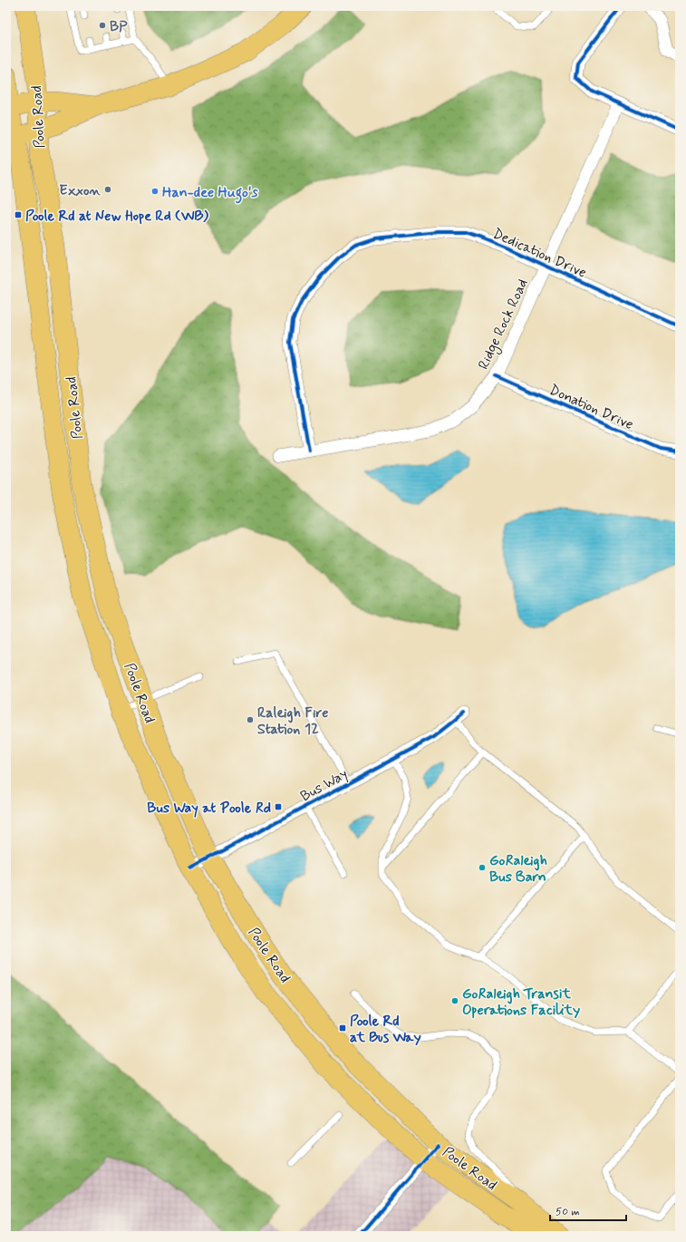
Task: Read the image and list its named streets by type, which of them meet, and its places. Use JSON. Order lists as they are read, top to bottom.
{
  "streets": {
    "main road": ["Poole Road"],
    "street": [
      "Dedication Drive",
      "Ridge Rock Road",
      "Donation Drive",
      "Bus Way"
    ]
  },
  "crossings": [
    ["Poole Road", "Bus Way"],
    ["Dedication Drive", "Ridge Rock Road"],
    ["Ridge Rock Road", "Donation Drive"]
  ],
  "places": {
    "other": [
      "BP",
      "Exxon",
      "Han-dee Hugo's",
      "Raleigh Fire Station 12",
      "GoRaleigh Bus Barn",
      "GoRaleigh Transit Operations Facility"
    ],
    "transit": ["Poole Rd at New Hope Rd (WB)", "Bus Way at Poole Rd", "Poole Rd at Bus Way"]
  },
  "scale_bar": "50 m"
}
